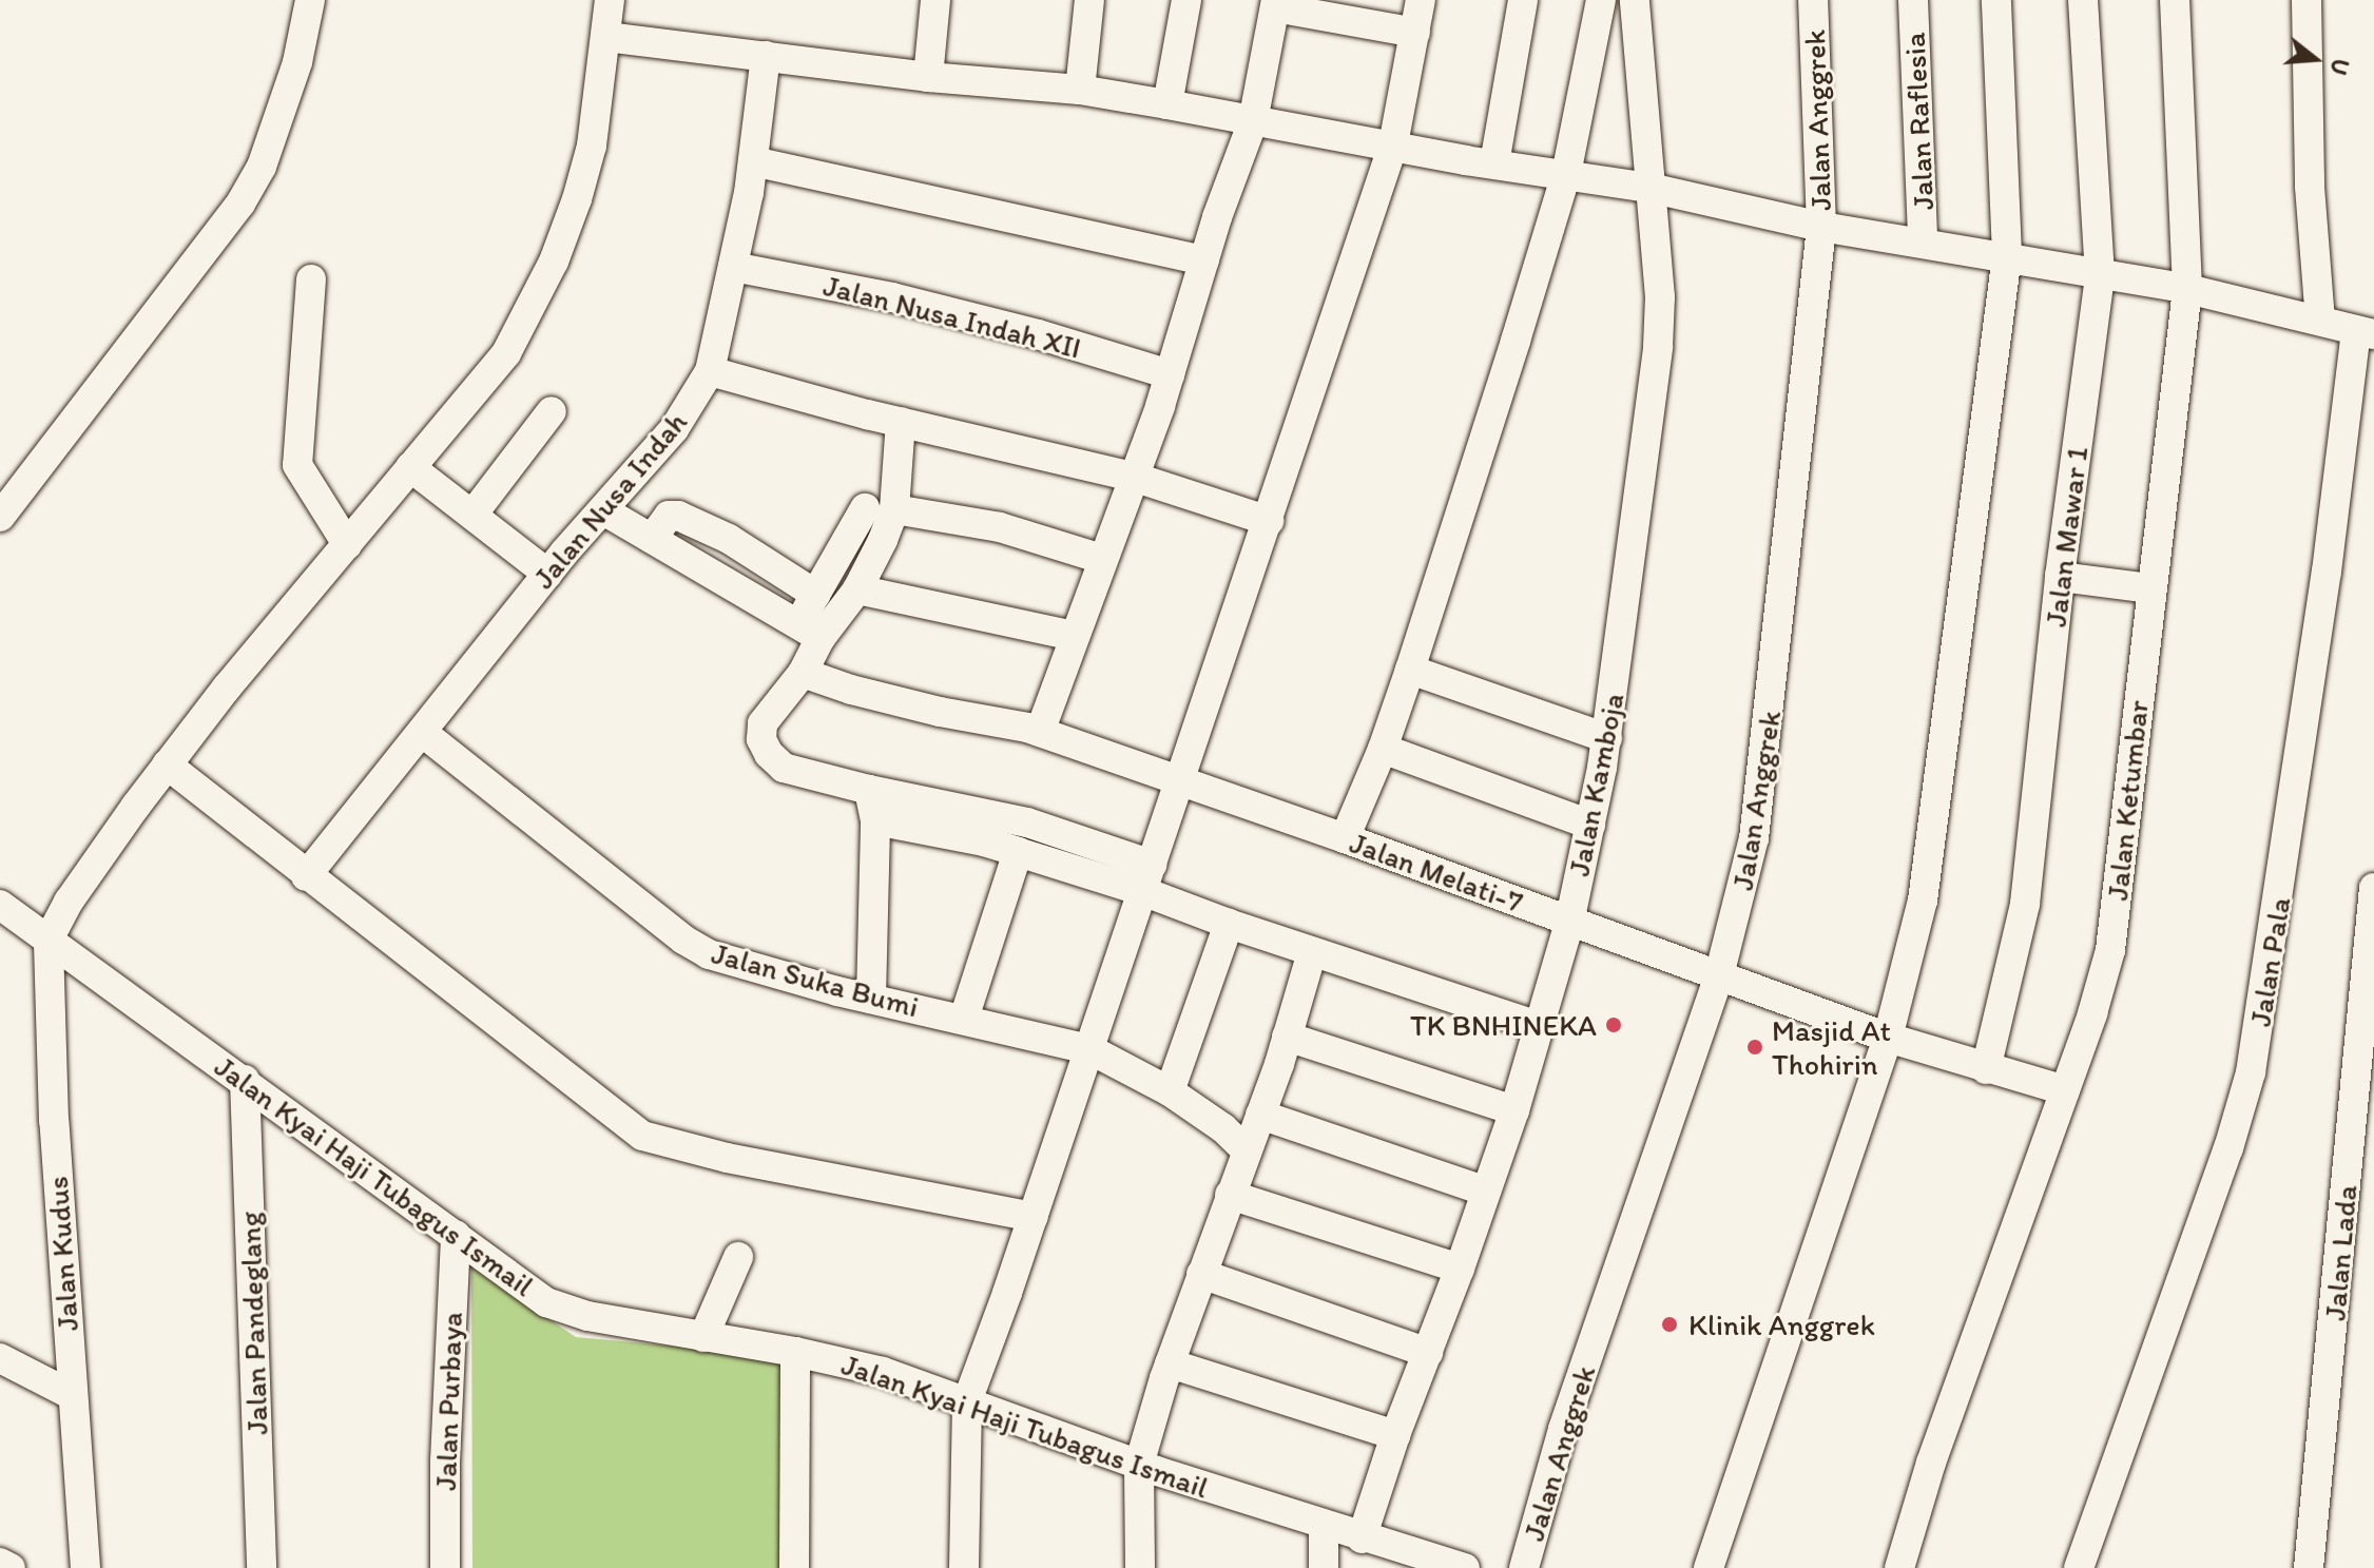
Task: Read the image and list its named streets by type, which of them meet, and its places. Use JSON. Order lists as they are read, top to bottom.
{
  "streets": {
    "street": [
      "Jalan Anggrek",
      "Jalan Raflesia",
      "Jalan Nusa Indah XII",
      "Jalan Nusa Indah",
      "Jalan Mawar 1",
      "Jalan Kamboja",
      "Jalan Ketumbar",
      "Jalan Melati-7",
      "Jalan Pala",
      "Jalan Suka Bumi",
      "Jalan Kyai Haji Tubagus Ismail",
      "Jalan Lada",
      "Jalan Kudus",
      "Jalan Pandeglang",
      "Jalan Purbaya"
    ]
  },
  "crossings": [
    ["Jalan Anggrek", "Jalan Melati-7"],
    ["Jalan Nusa Indah XII", "Jalan Nusa Indah"],
    ["Jalan Nusa Indah", "Jalan Suka Bumi"],
    ["Jalan Mawar 1", "Jalan Melati-7"],
    ["Jalan Kamboja", "Jalan Melati-7"],
    ["Jalan Kamboja", "Jalan Kyai Haji Tubagus Ismail"],
    ["Jalan Ketumbar", "Jalan Melati-7"],
    ["Jalan Kyai Haji Tubagus Ismail", "Jalan Kudus"],
    ["Jalan Kyai Haji Tubagus Ismail", "Jalan Pandeglang"],
    ["Jalan Kyai Haji Tubagus Ismail", "Jalan Purbaya"]
  ],
  "places": ["TK BNHINEKA", "Masjid At Thohirin", "Klinik Anggrek"],
  "north": "right"
}
